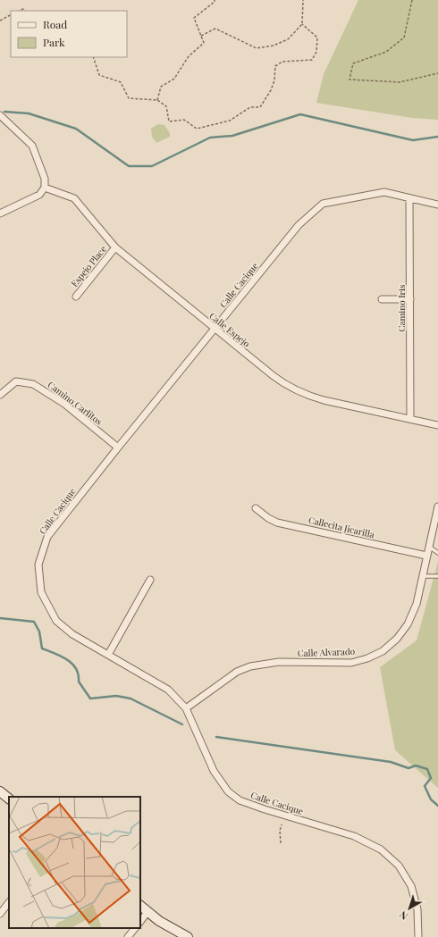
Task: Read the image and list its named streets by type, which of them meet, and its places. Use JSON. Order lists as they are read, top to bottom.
{
  "streets": {
    "street": [
      "Espejo Place",
      "Calle Cacique",
      "Camino Iris",
      "Calle Espejo",
      "Camino Carlitos",
      "Callecita Jicarilla",
      "Calle Alvarado"
    ]
  },
  "crossings": [
    ["Espejo Place", "Calle Espejo"],
    ["Calle Cacique", "Camino Iris"],
    ["Calle Cacique", "Calle Espejo"],
    ["Calle Cacique", "Camino Carlitos"],
    ["Calle Cacique", "Calle Alvarado"],
    ["Camino Iris", "Calle Espejo"],
    ["Callecita Jicarilla", "Calle Alvarado"]
  ],
  "legend": ["Road", "Park"],
  "north": "bottom left"
}
